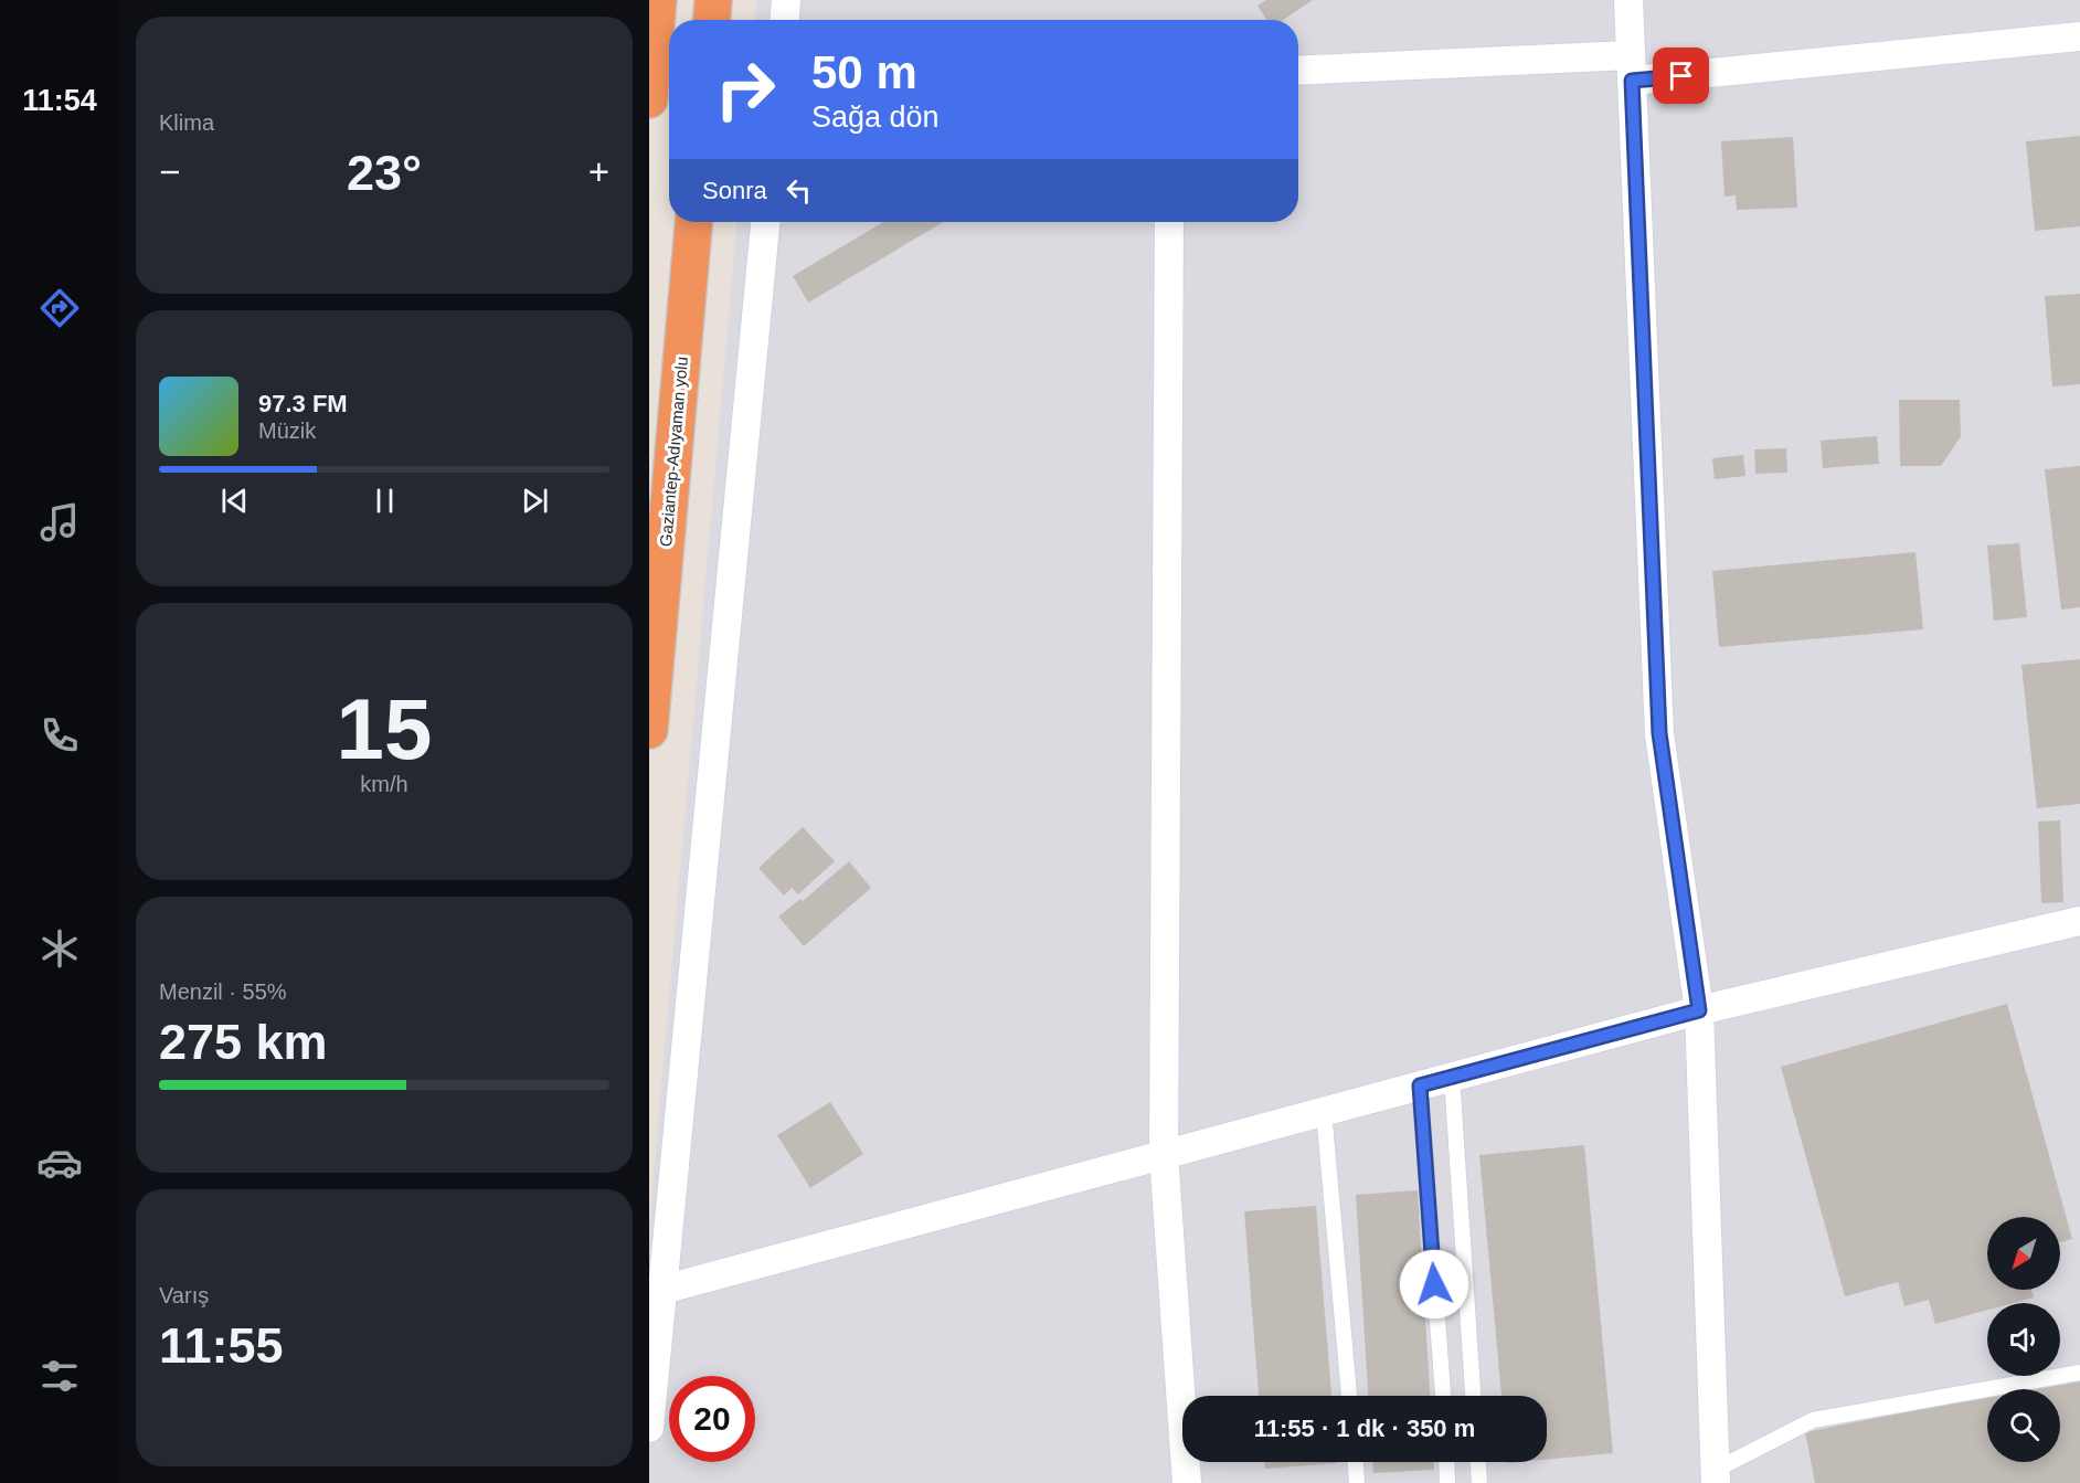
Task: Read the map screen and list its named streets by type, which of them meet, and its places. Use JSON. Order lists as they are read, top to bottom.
{
  "streets": {
    "highway": ["Gaziantep-Adıyaman yolu"]
  },
  "north": "bottom left",
  "page": {
    "tabs": "11:54",
    "tile": [
      "Klima",
      ["15", "km/h"],
      ["Menzil · 55%", "275 km"],
      ["Varış", "11:55"]
    ],
    "turn": ["50 m", "Sağa dön"],
    "heat": ["−", "23°", "+"],
    "then": "Sonra",
    "song": ["97.3 FM", "Müzik"],
    "limit": "20",
    "trip": "11:55 · 1 dk · 350 m"
  }
}
